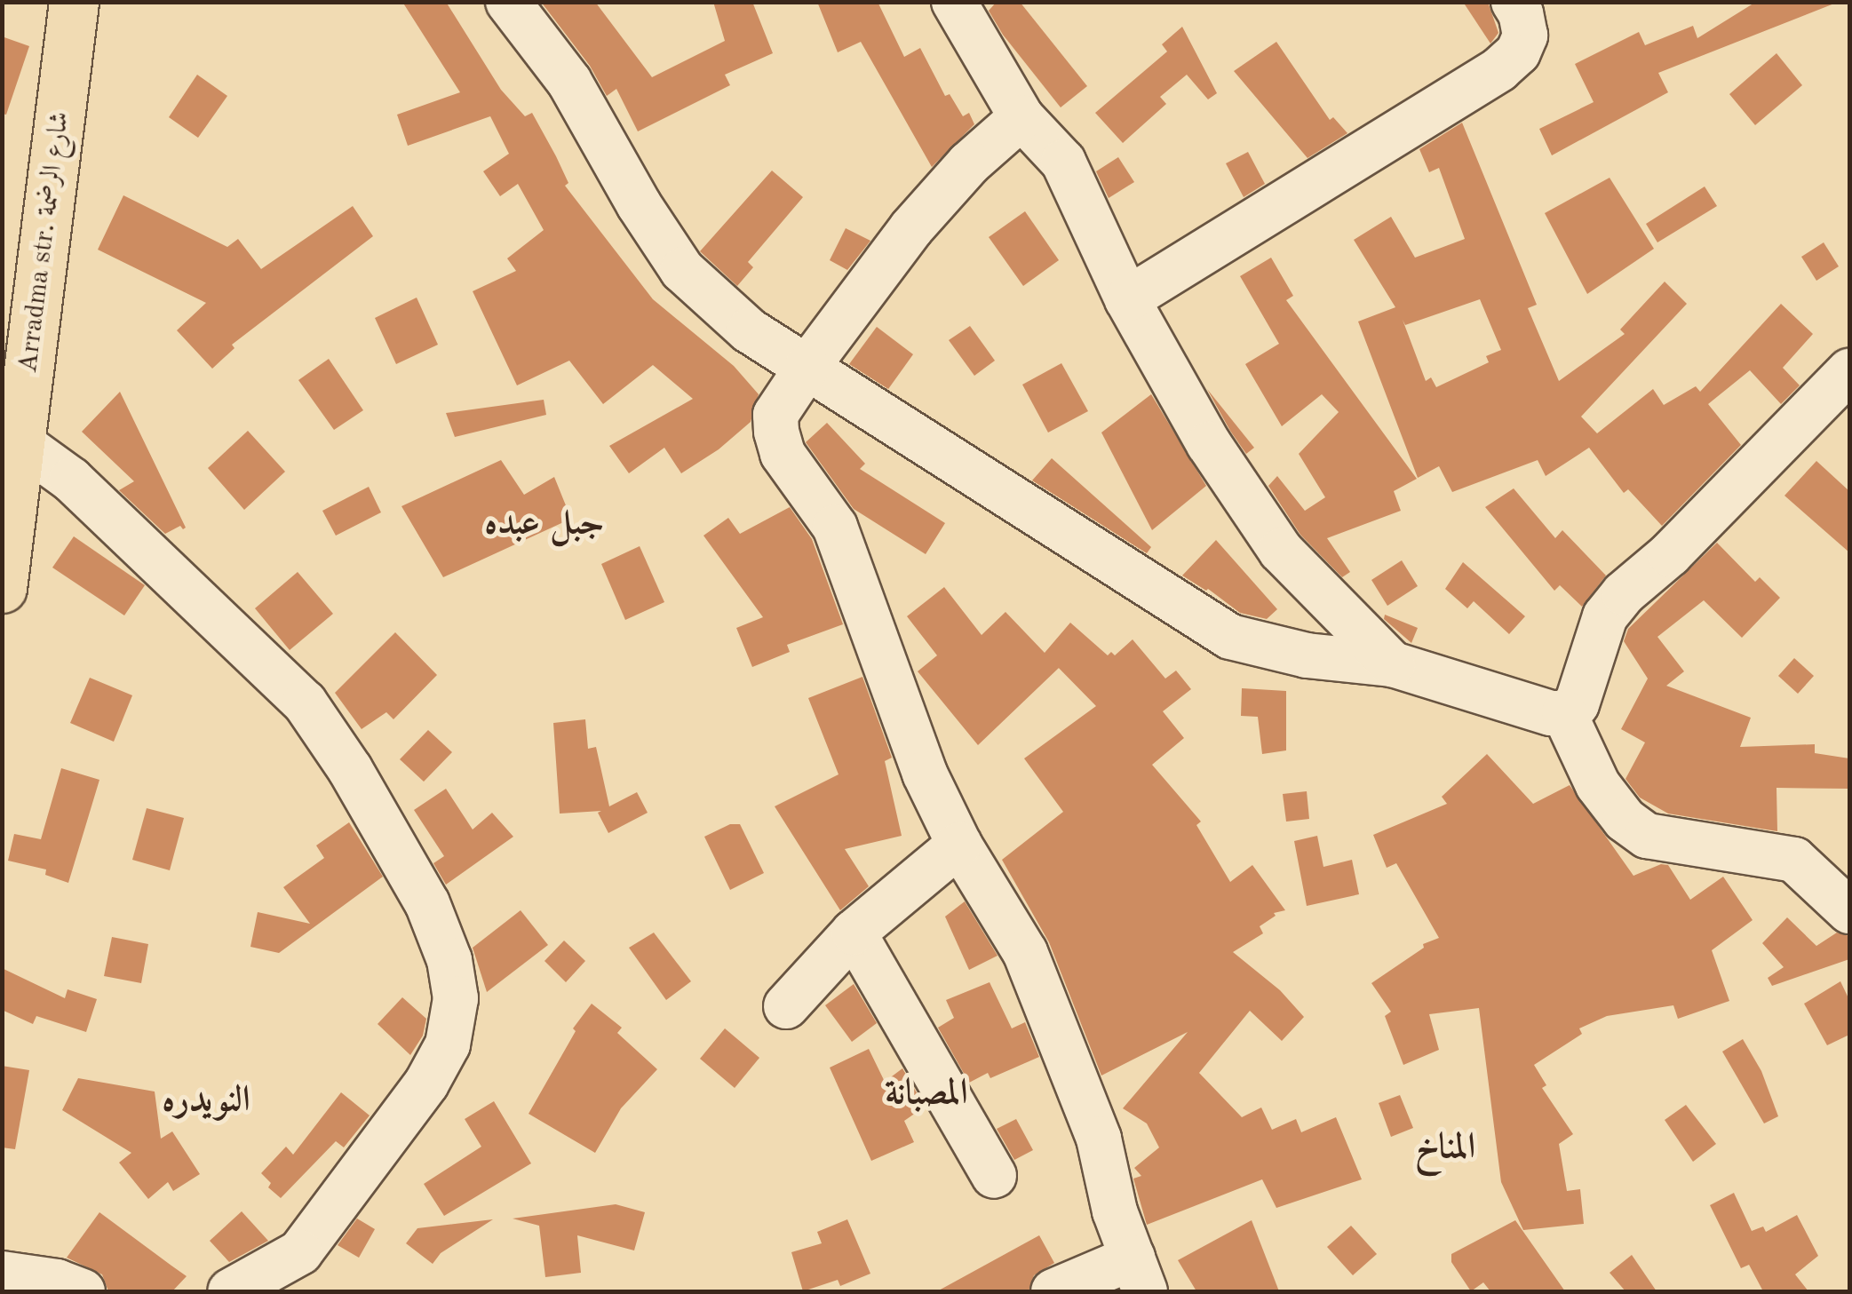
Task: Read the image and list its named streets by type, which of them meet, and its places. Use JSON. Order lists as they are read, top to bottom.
{
  "streets": {
    "main road": ["Arradma str. شارع الرضمة"]
  },
  "districts": [
    "جبل عبده",
    "المصبانة",
    "النويدره",
    "المناخ"
  ]
}
